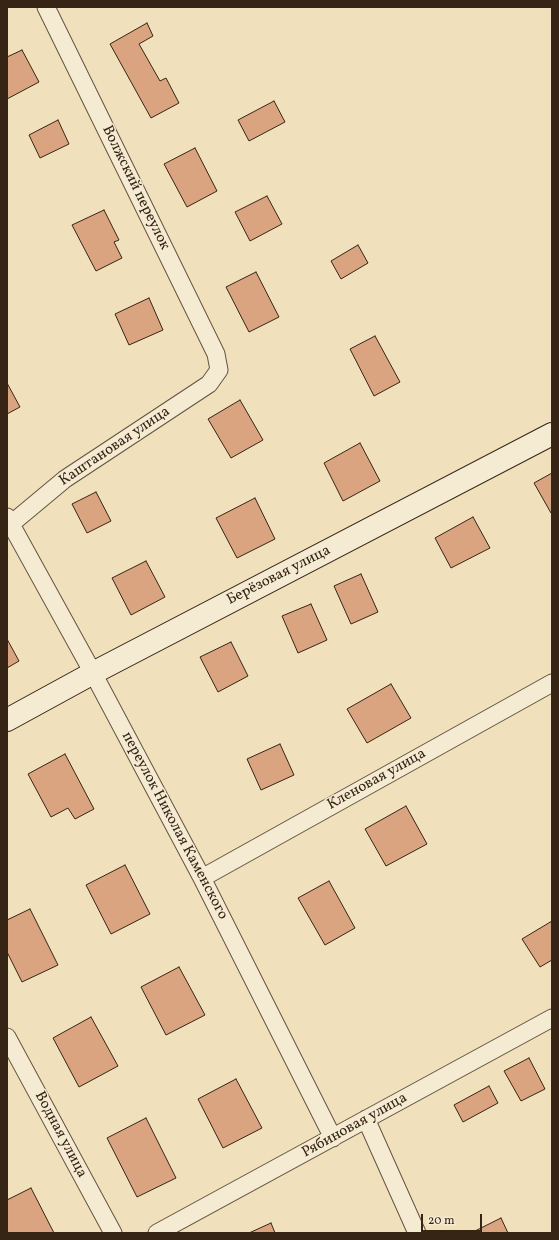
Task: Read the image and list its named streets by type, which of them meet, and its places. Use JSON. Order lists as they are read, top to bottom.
{
  "streets": {
    "main road": ["Берёзовая улица"],
    "street": [
      "Волжский переулок",
      "Каштановая улица",
      "Кленовая улица",
      "переулок Николая Каменского",
      "Рябиновая улица",
      "Водная улица"
    ]
  },
  "crossings": [
    ["Волжский переулок", "Каштановая улица"],
    ["Каштановая улица", "переулок Николая Каменского"],
    ["Берёзовая улица", "переулок Николая Каменского"],
    ["Кленовая улица", "переулок Николая Каменского"],
    ["переулок Николая Каменского", "Рябиновая улица"]
  ],
  "scale_bar": "20 m"
}
